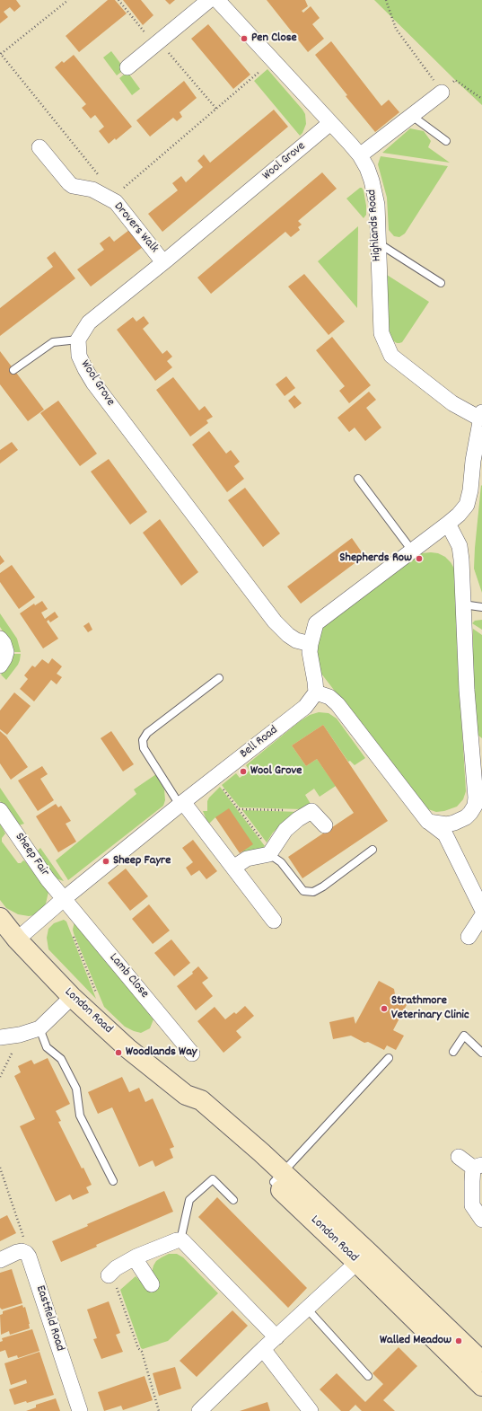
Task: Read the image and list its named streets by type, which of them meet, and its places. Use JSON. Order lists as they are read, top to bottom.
{
  "streets": {
    "street": [
      "Wool Grove",
      "Highlands Road",
      "Drovers Walk",
      "Bell Road",
      "Sheep Fair",
      "Lamb Close",
      "London Road",
      "Eastfield Road"
    ]
  },
  "crossings": [
    ["Wool Grove", "Highlands Road"],
    ["Wool Grove", "Drovers Walk"],
    ["Bell Road", "Sheep Fair"],
    ["Bell Road", "Lamb Close"],
    ["Bell Road", "London Road"],
    ["Sheep Fair", "Lamb Close"]
  ],
  "places": [
    "Pen Close",
    "Shepherds Row",
    "Wool Grove",
    "Sheep Fayre",
    "Strathmore Veterinary Clinic",
    "Woodlands Way",
    "Walled Meadow"
  ]
}
